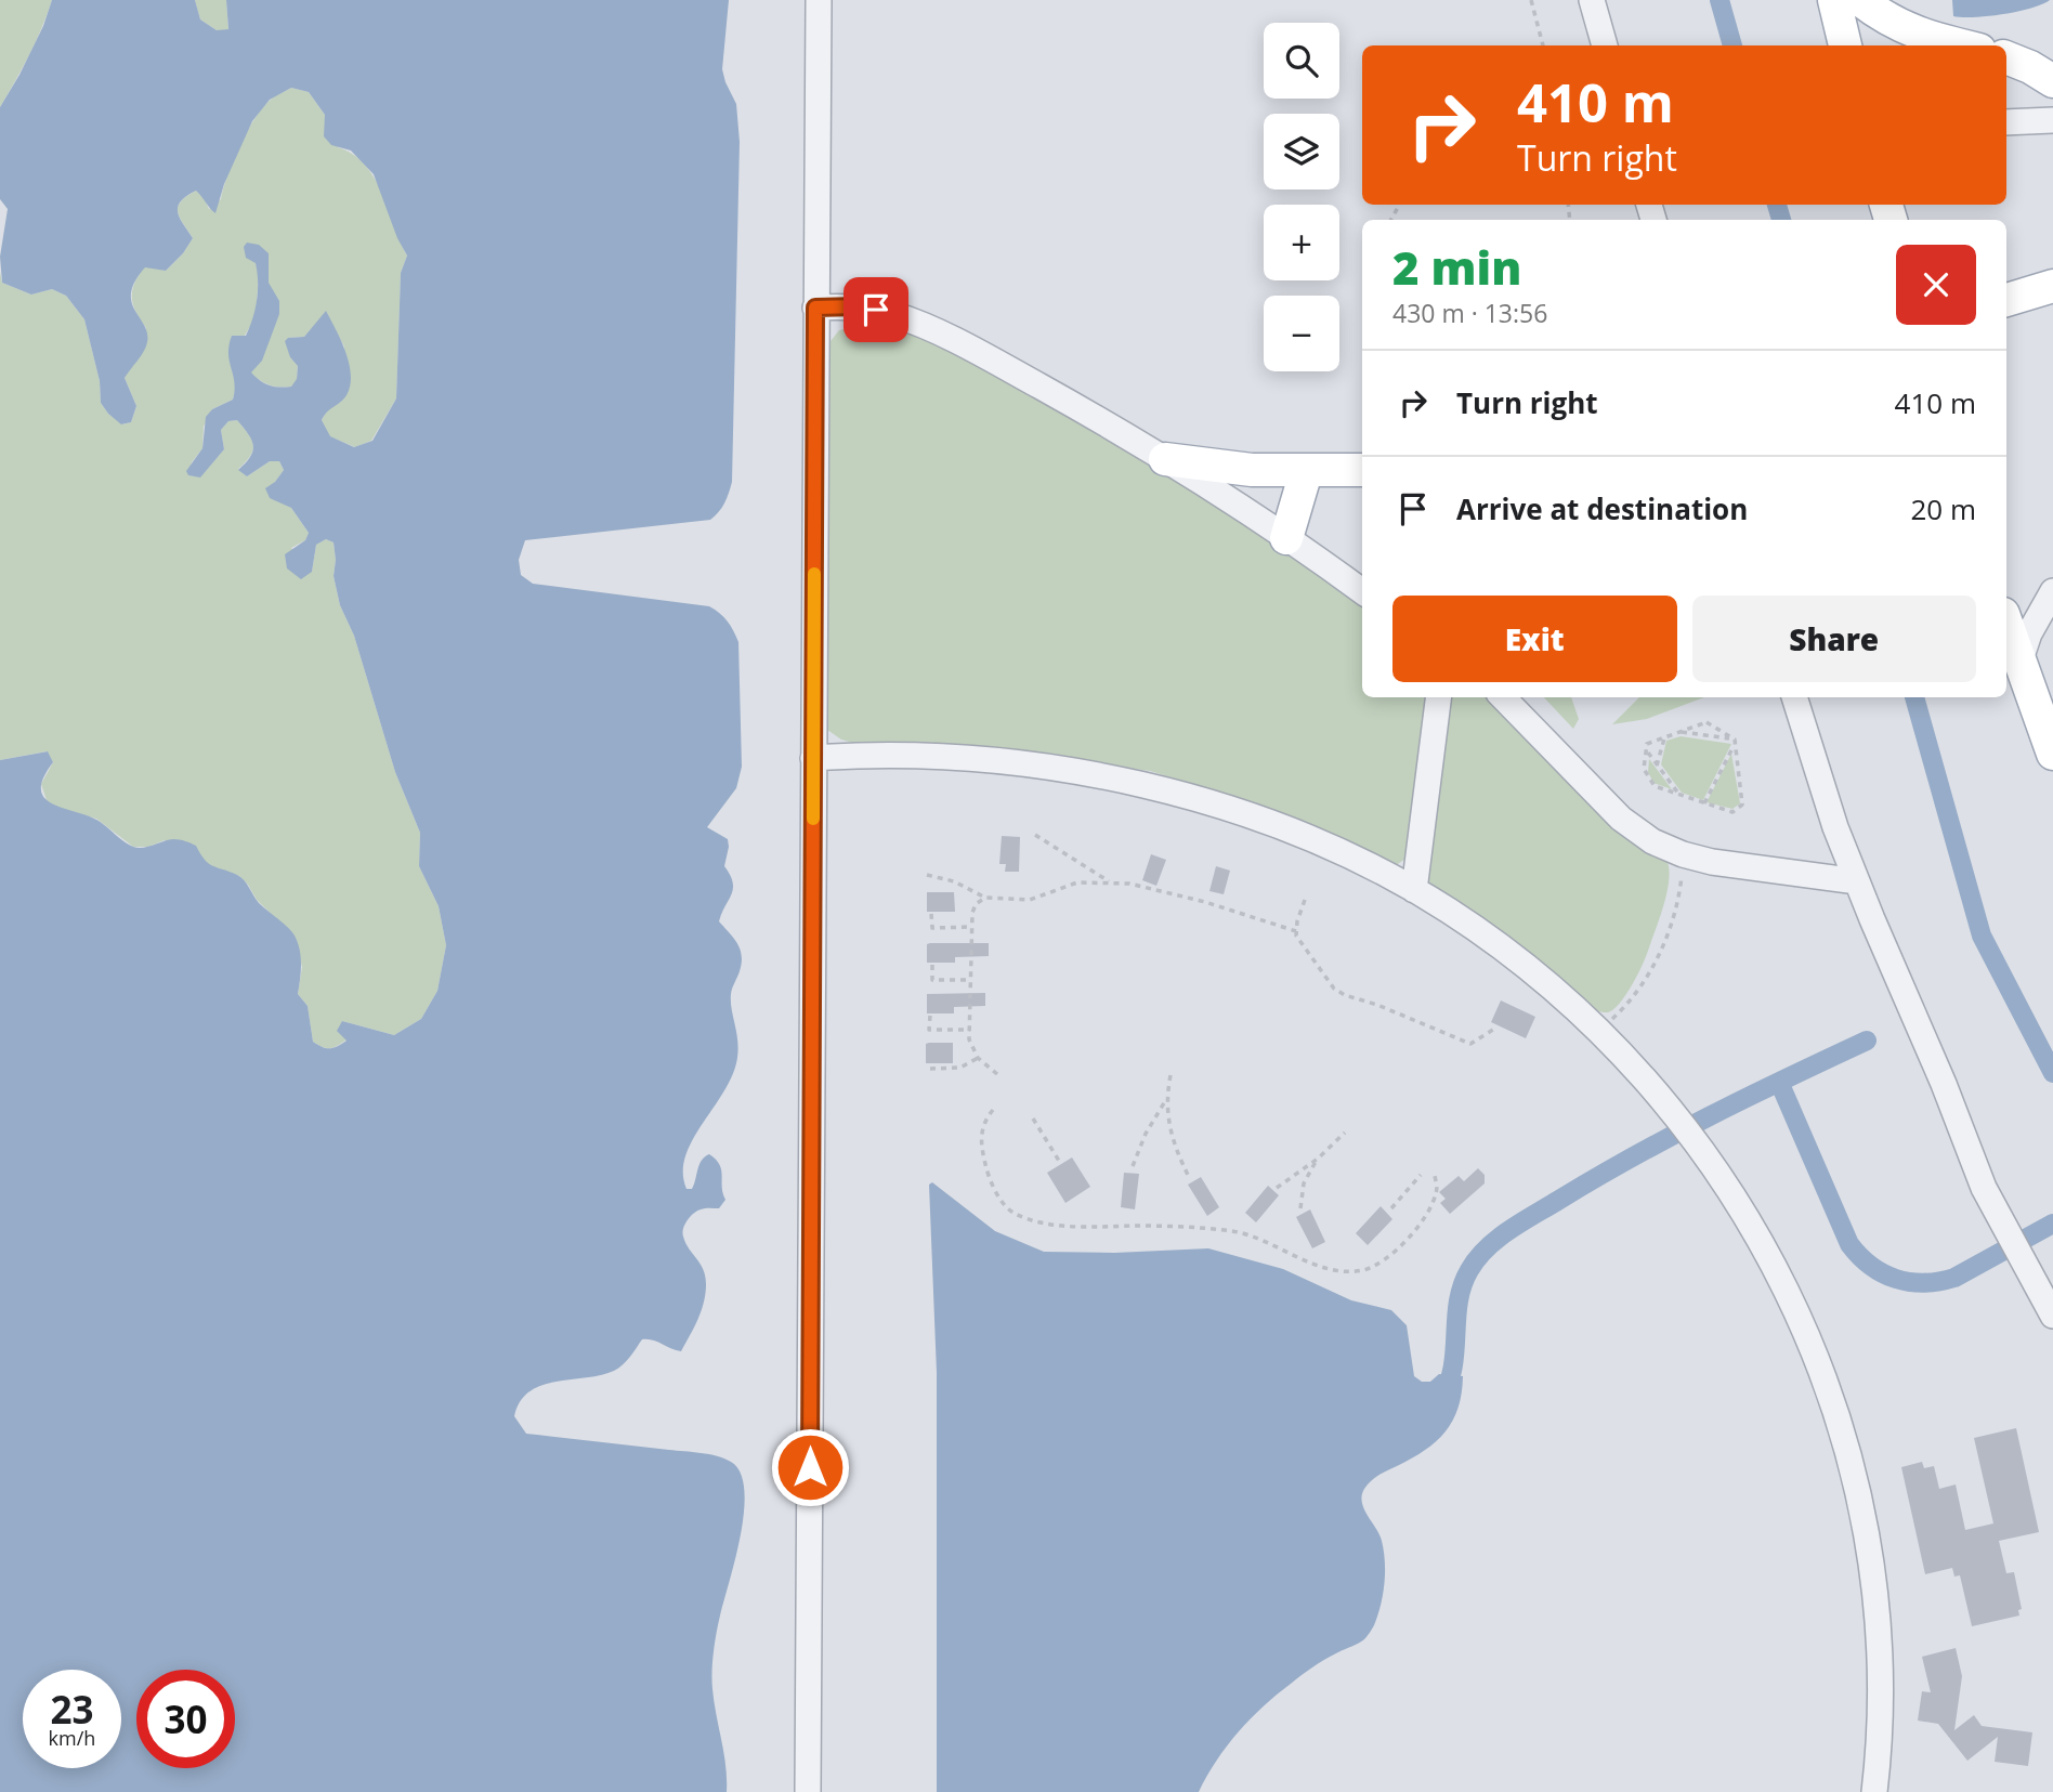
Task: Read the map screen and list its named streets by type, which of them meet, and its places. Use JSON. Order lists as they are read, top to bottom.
{
  "page": {
    "map_buttons": ["+", "−"],
    "turn": ["410 m", "Turn right"],
    "heading": ["2 min", "430 m · 13:56"],
    "list": [
      {
        "name": "Turn right",
        "value": "410 m"
      },
      {
        "name": "Arrive at destination",
        "value": "20 m"
      }
    ],
    "buttons": ["Exit", "Share"],
    "speed": "23 km/h",
    "limit": "30"
  }
}
